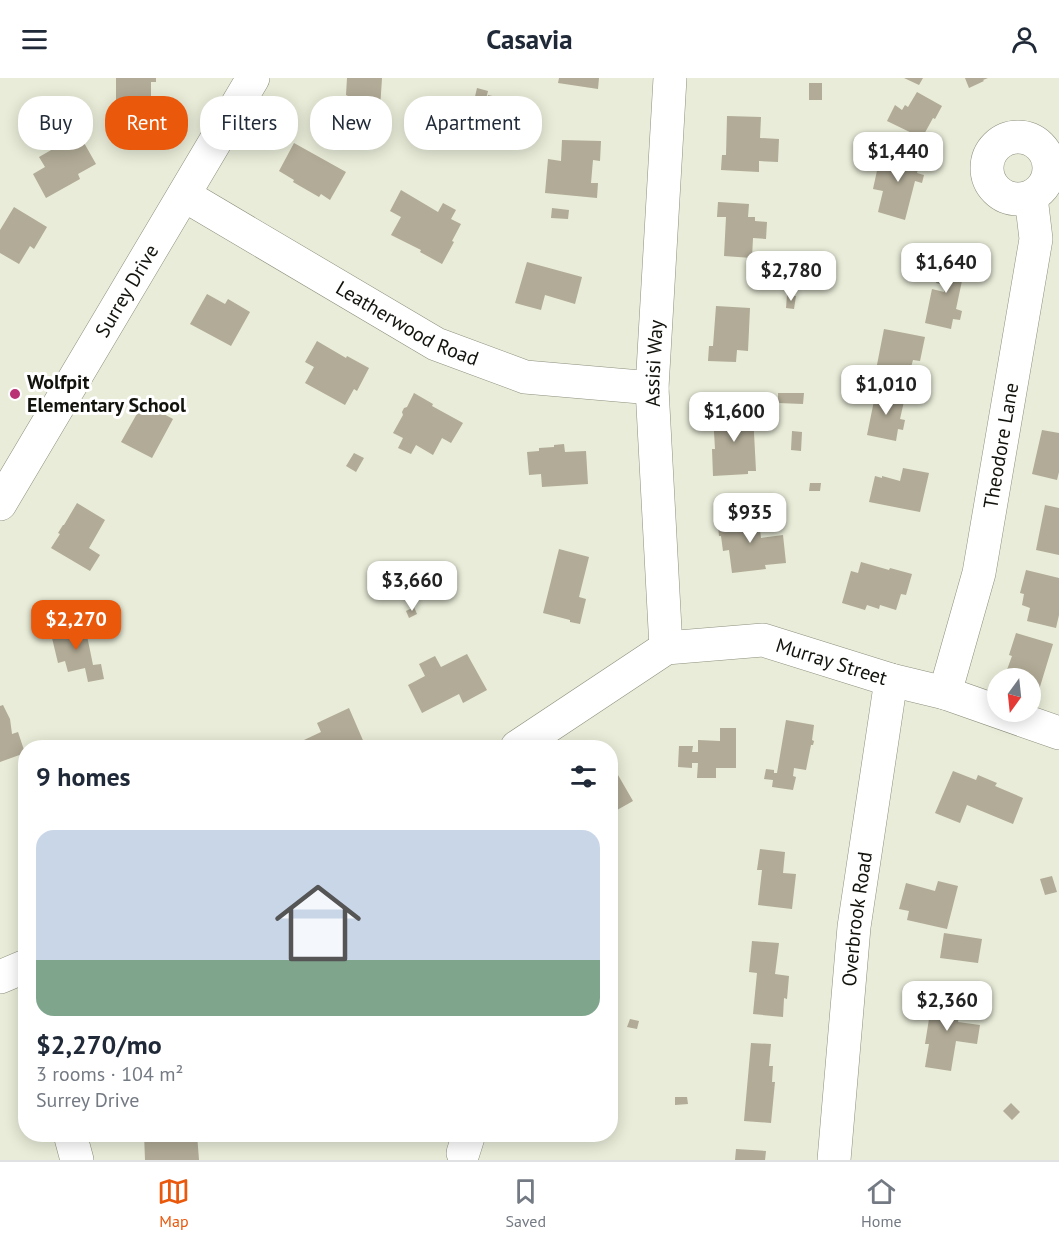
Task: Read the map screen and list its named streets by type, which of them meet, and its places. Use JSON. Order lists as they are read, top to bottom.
{
  "streets": {
    "street": [
      "Surrey Drive",
      "Leatherwood Road",
      "Assisi Way",
      "Theodore Lane",
      "Murray Street",
      "Overbrook Road"
    ]
  },
  "crossings": [
    ["Surrey Drive", "Leatherwood Road"],
    ["Leatherwood Road", "Assisi Way"],
    ["Assisi Way", "Murray Street"],
    ["Theodore Lane", "Murray Street"],
    ["Murray Street", "Overbrook Road"]
  ],
  "places": ["Wolfpit Elementary School"],
  "north": "bottom",
  "page": {
    "header": "Casavia",
    "chip": [
      "Buy",
      "Rent",
      "Filters",
      "New",
      "Apartment"
    ],
    "price": [
      "$1,440",
      "$1,640",
      "$2,780",
      "$1,010",
      "$1,600",
      "$935",
      "$3,660",
      "$2,270",
      "$2,360"
    ],
    "heading": "9 homes",
    "list": [
      {
        "name": "$2,270/mo",
        "note": "3 rooms · 104 m² · Surrey Drive"
      }
    ],
    "tabs": ["Map", "Saved", "Home"]
  }
}
